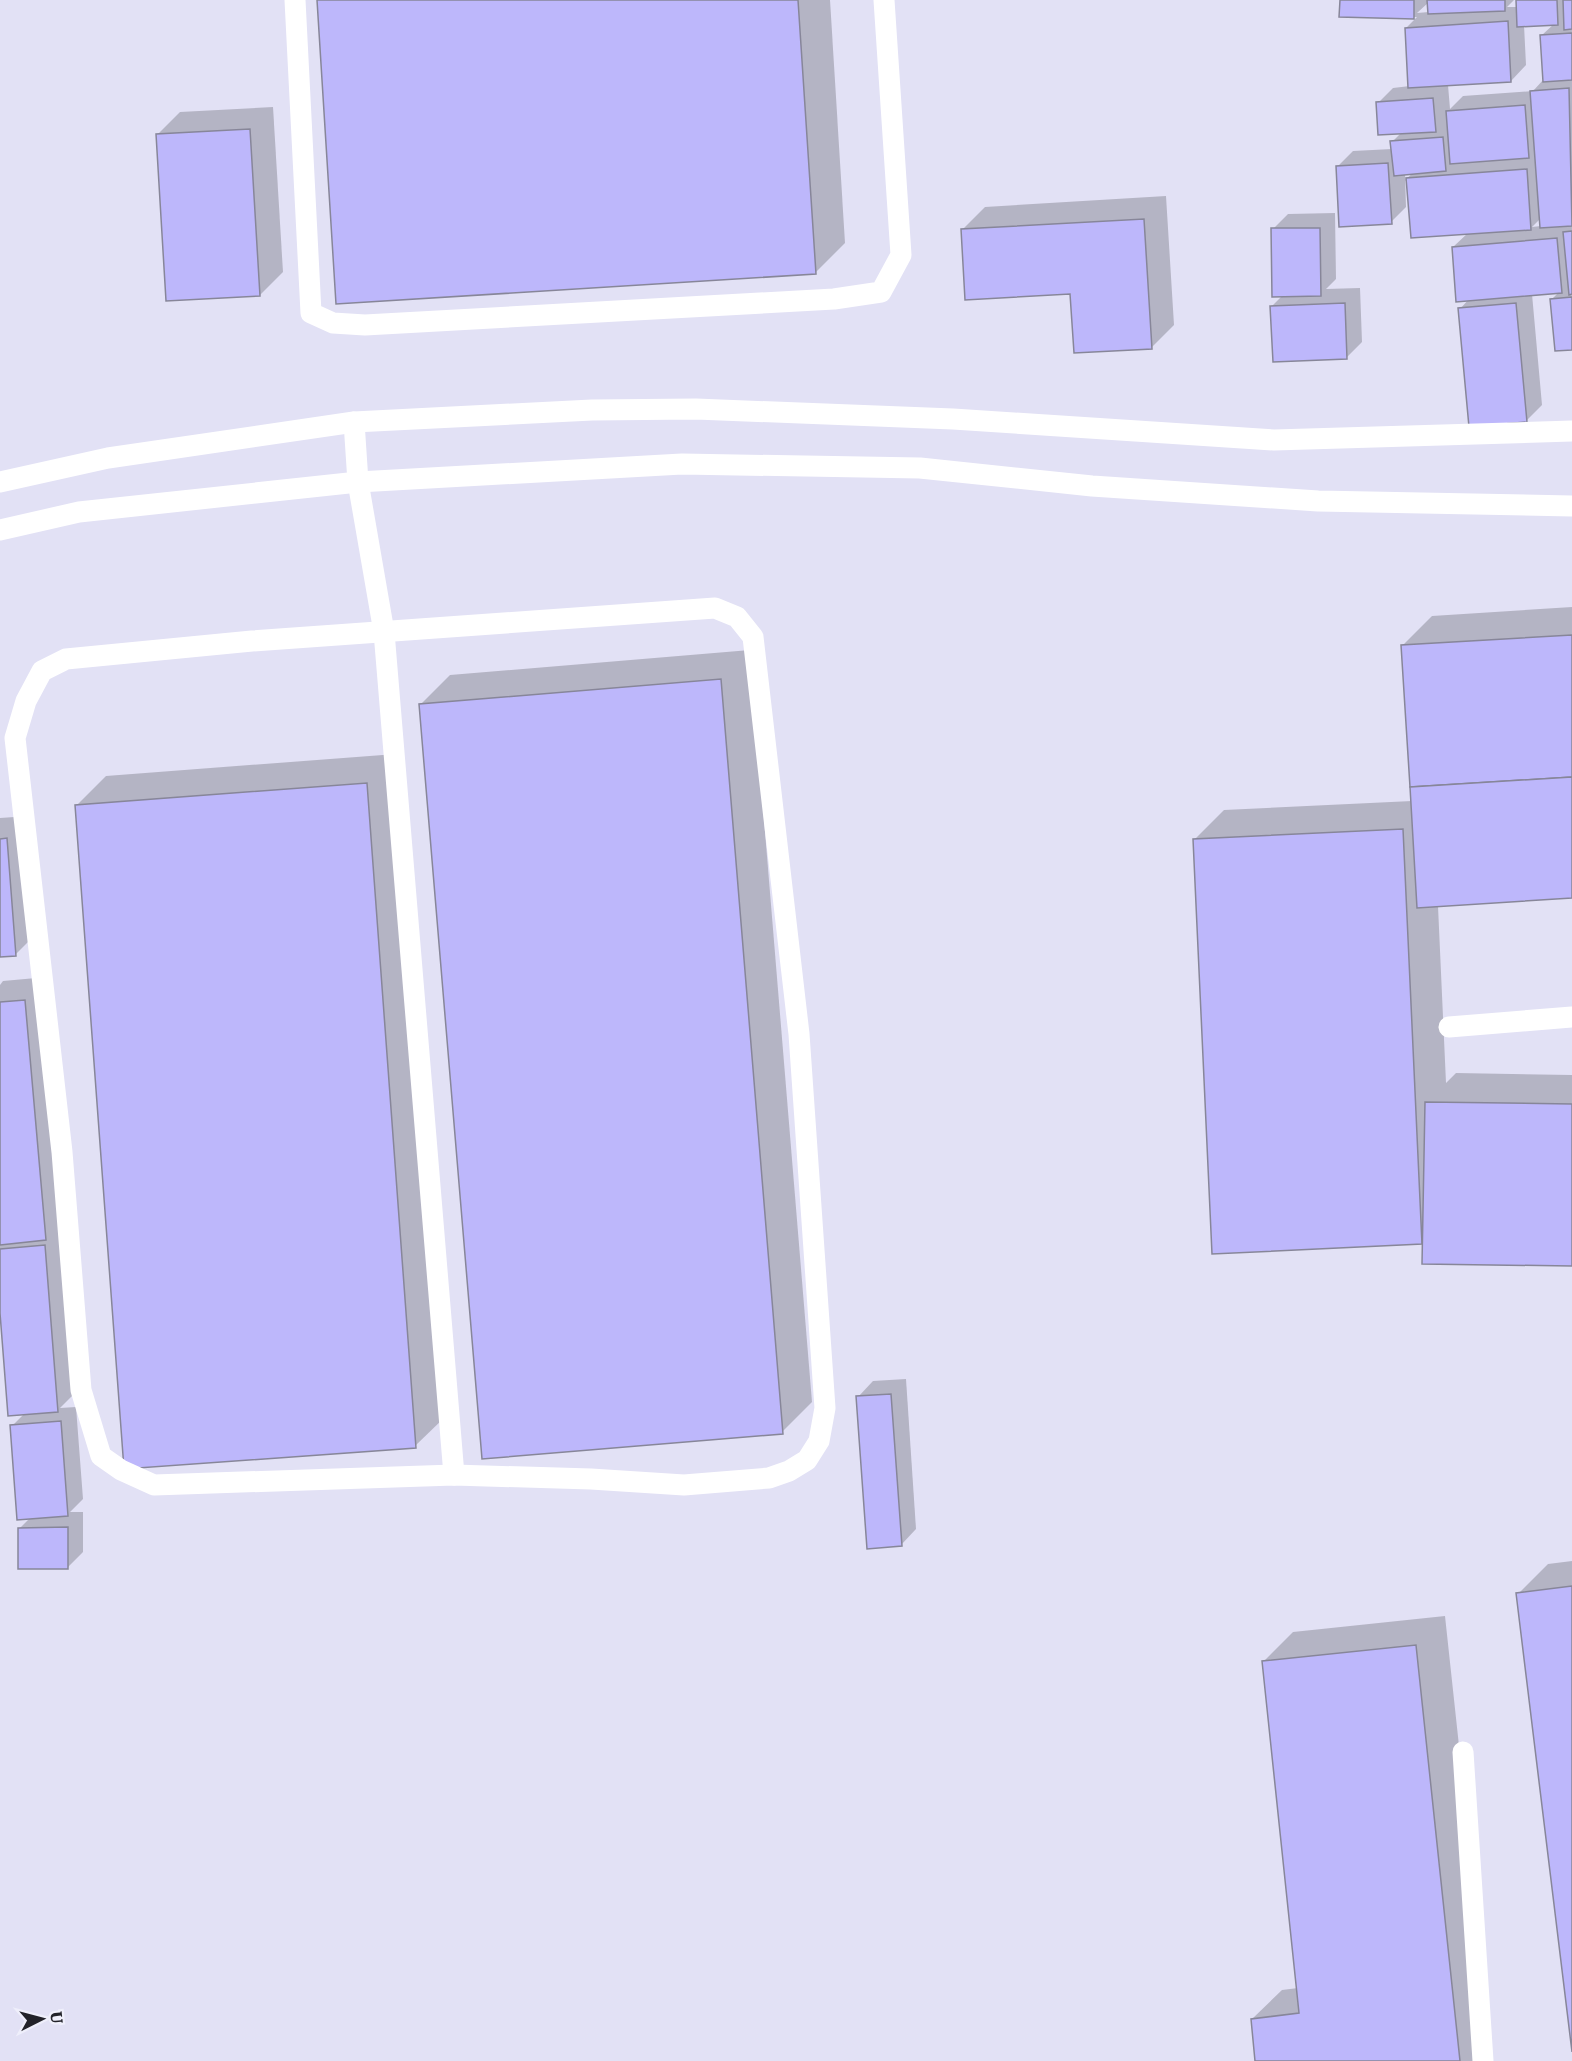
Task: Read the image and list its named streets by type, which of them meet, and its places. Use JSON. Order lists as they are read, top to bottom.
{
  "north": "right"
}
